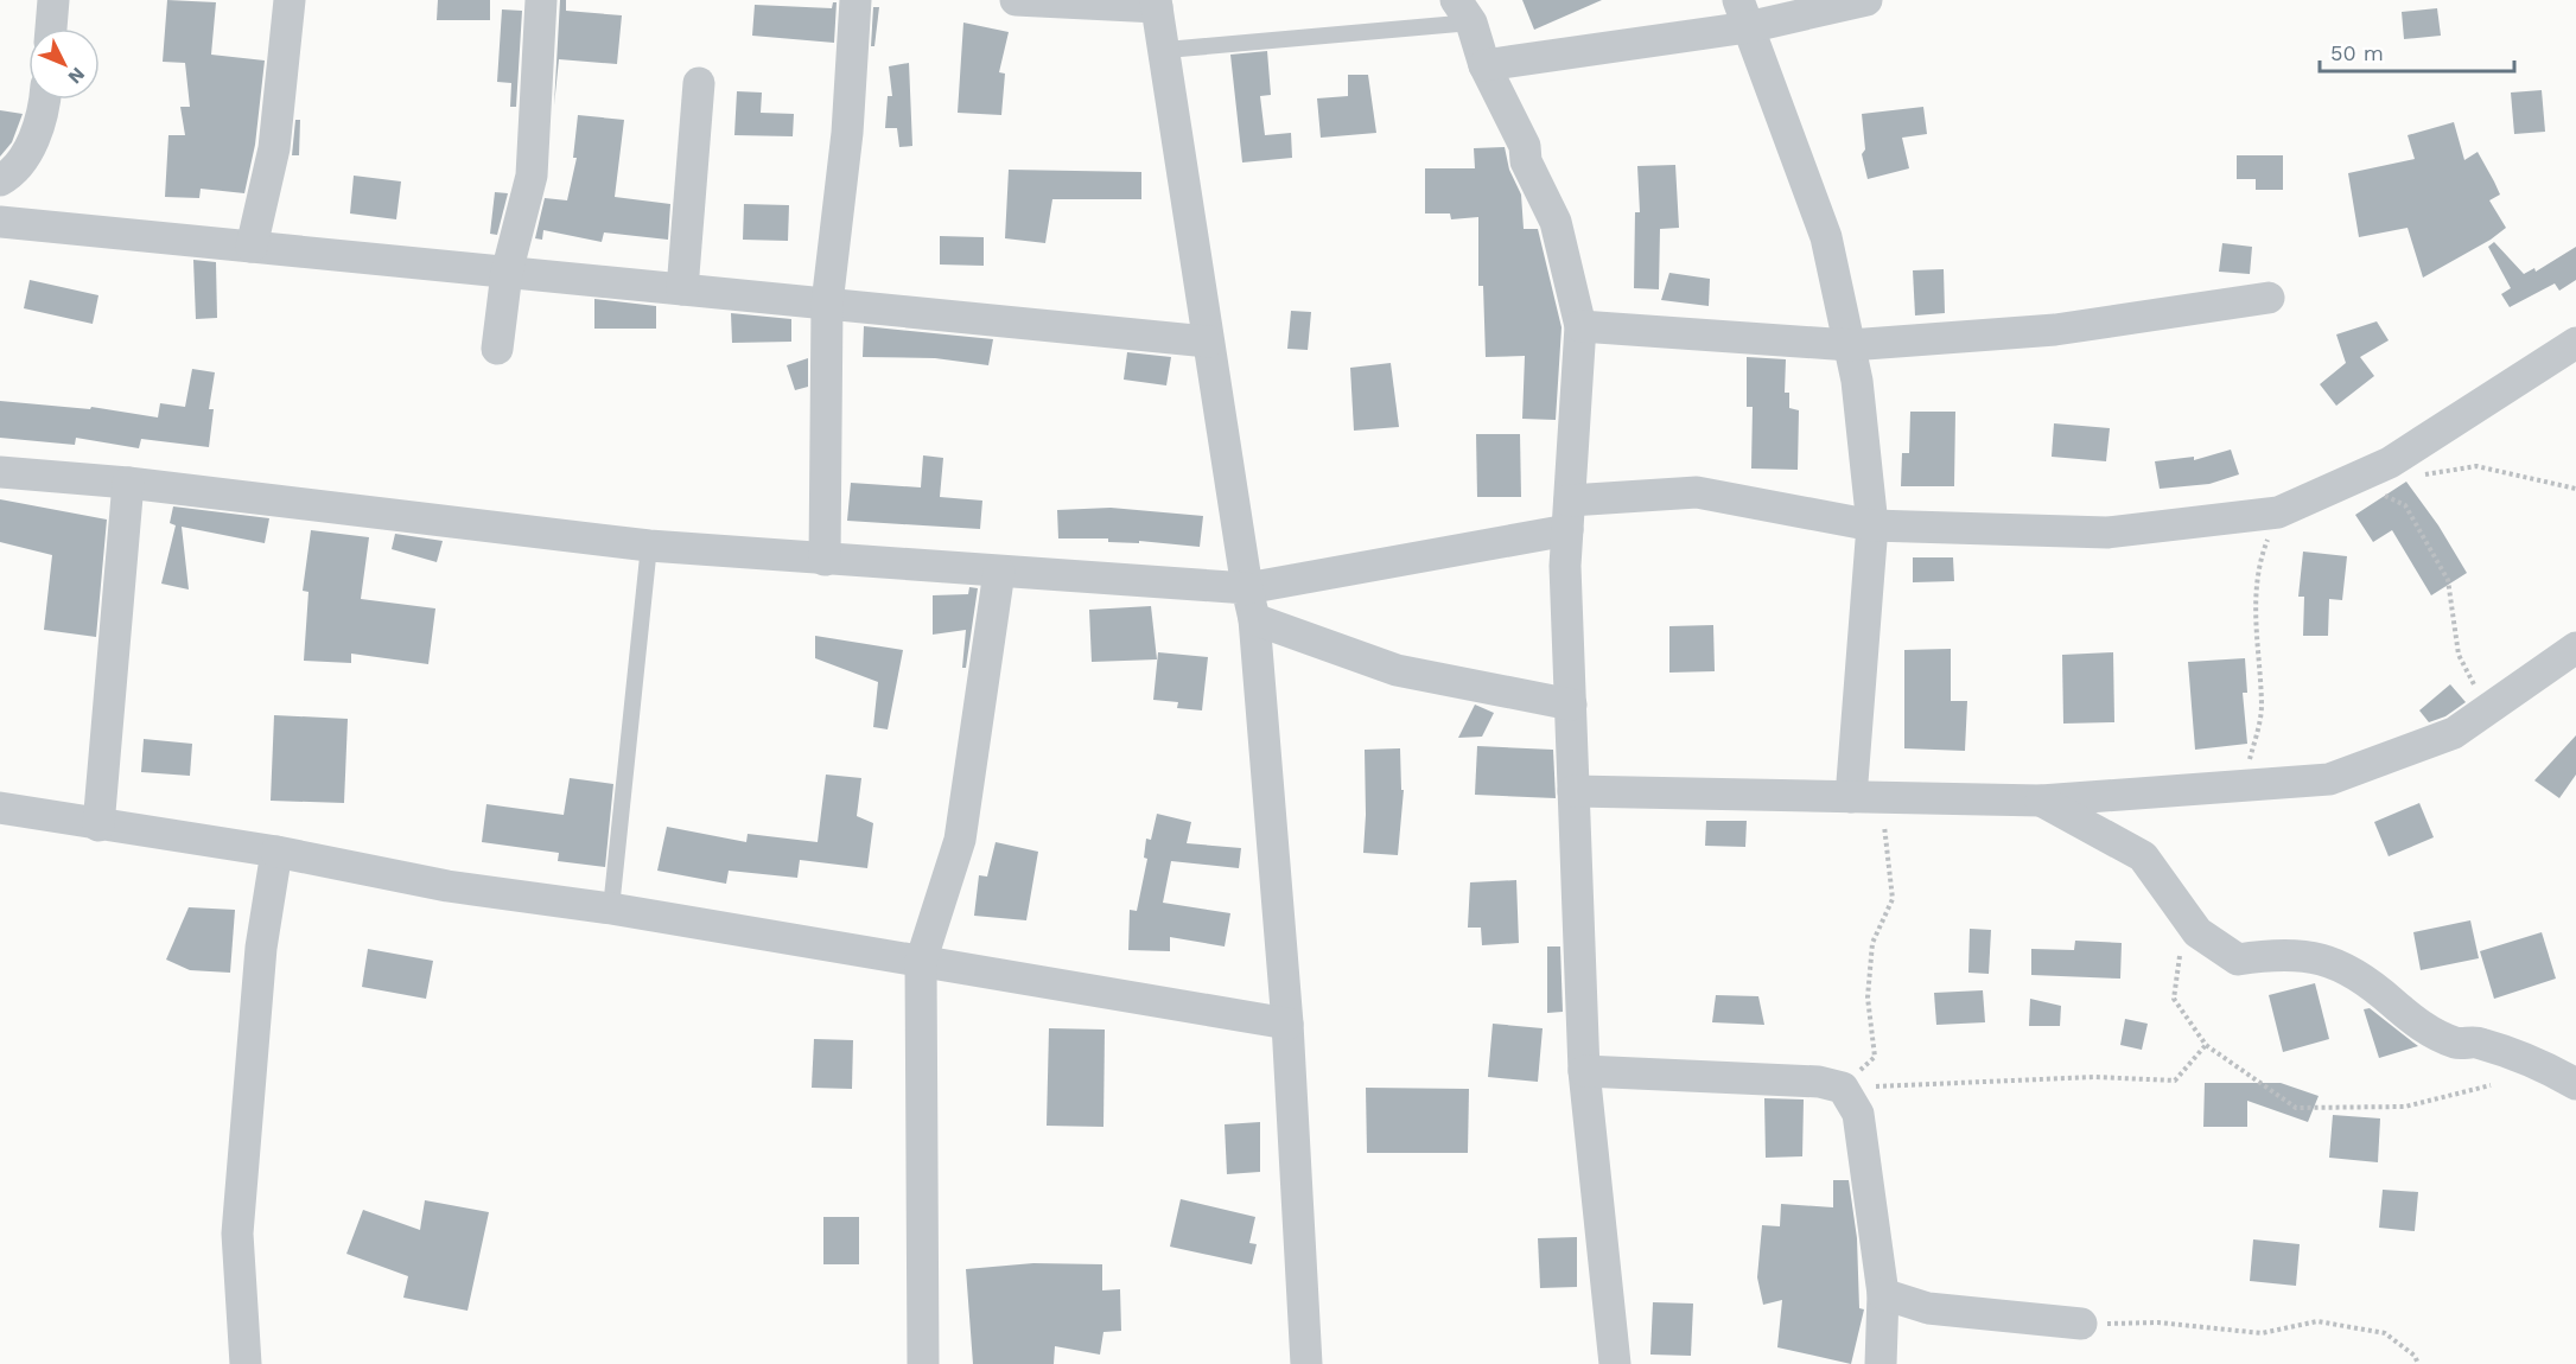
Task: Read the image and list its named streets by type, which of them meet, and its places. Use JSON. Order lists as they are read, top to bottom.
{
  "scale_bar": "50 m",
  "north": "bottom right"
}
